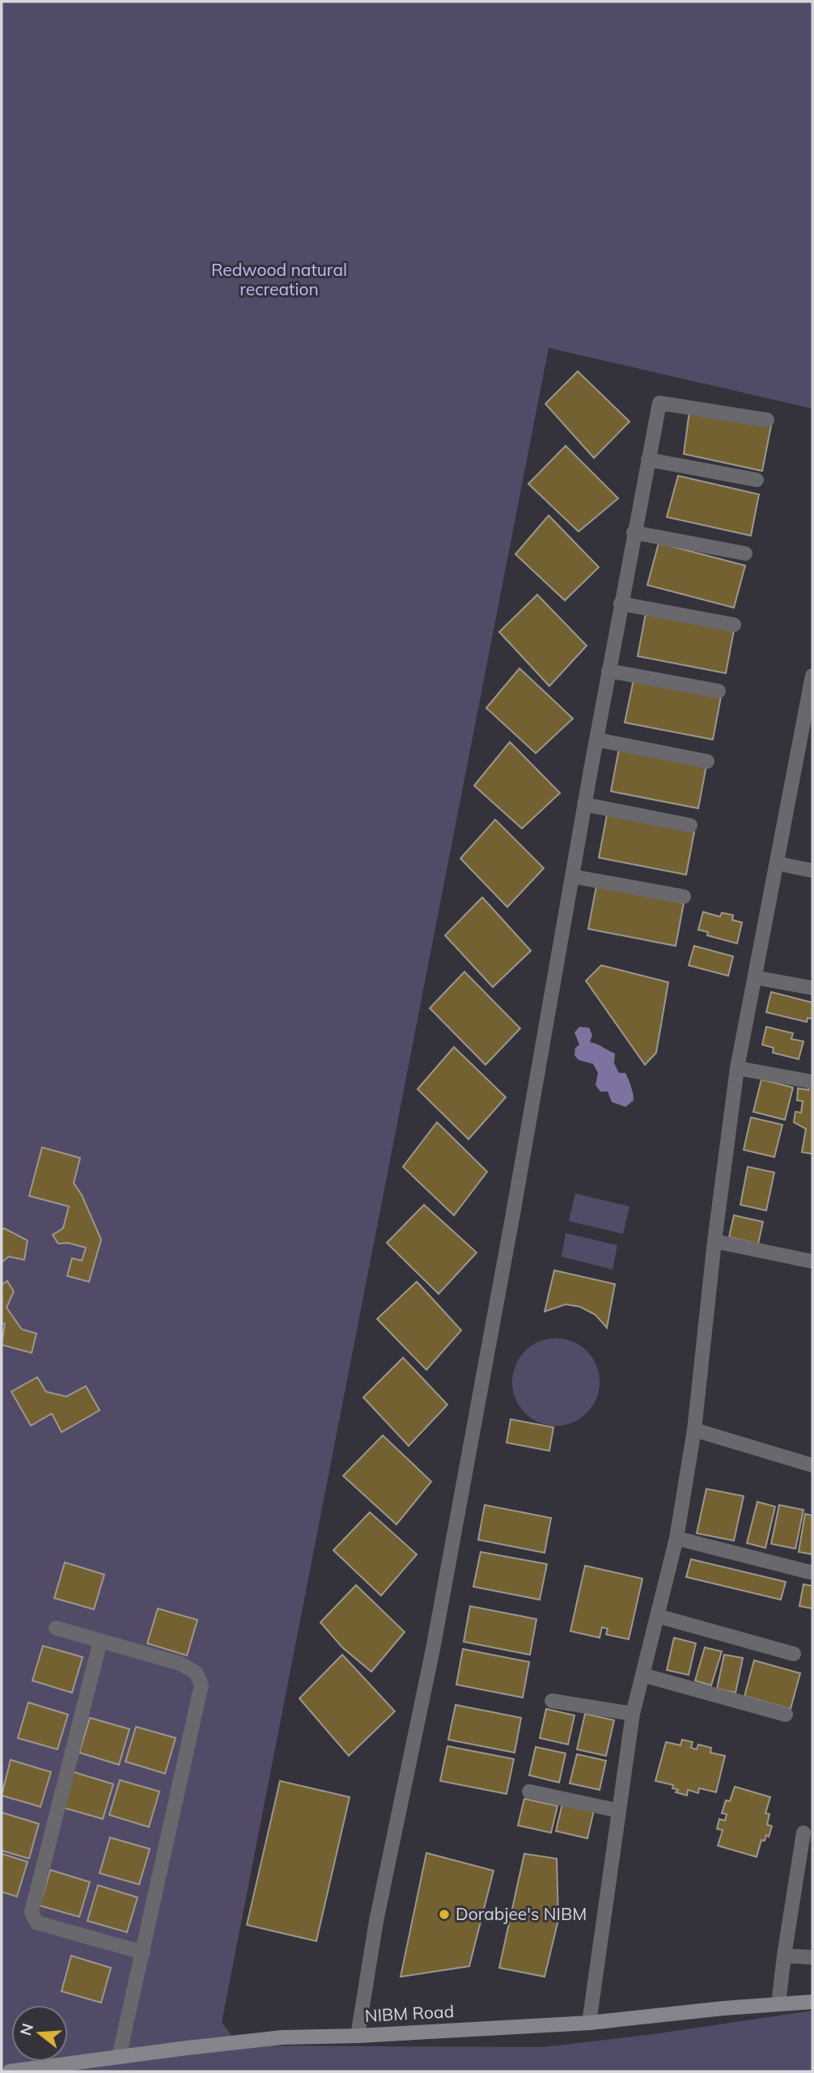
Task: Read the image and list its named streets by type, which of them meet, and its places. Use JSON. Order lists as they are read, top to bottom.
{
  "streets": {
    "main road": ["NIBM Road"]
  },
  "parks": ["Redwood natural recreation"],
  "places": ["Dorabjee's NIBM"],
  "north": "left"
}
